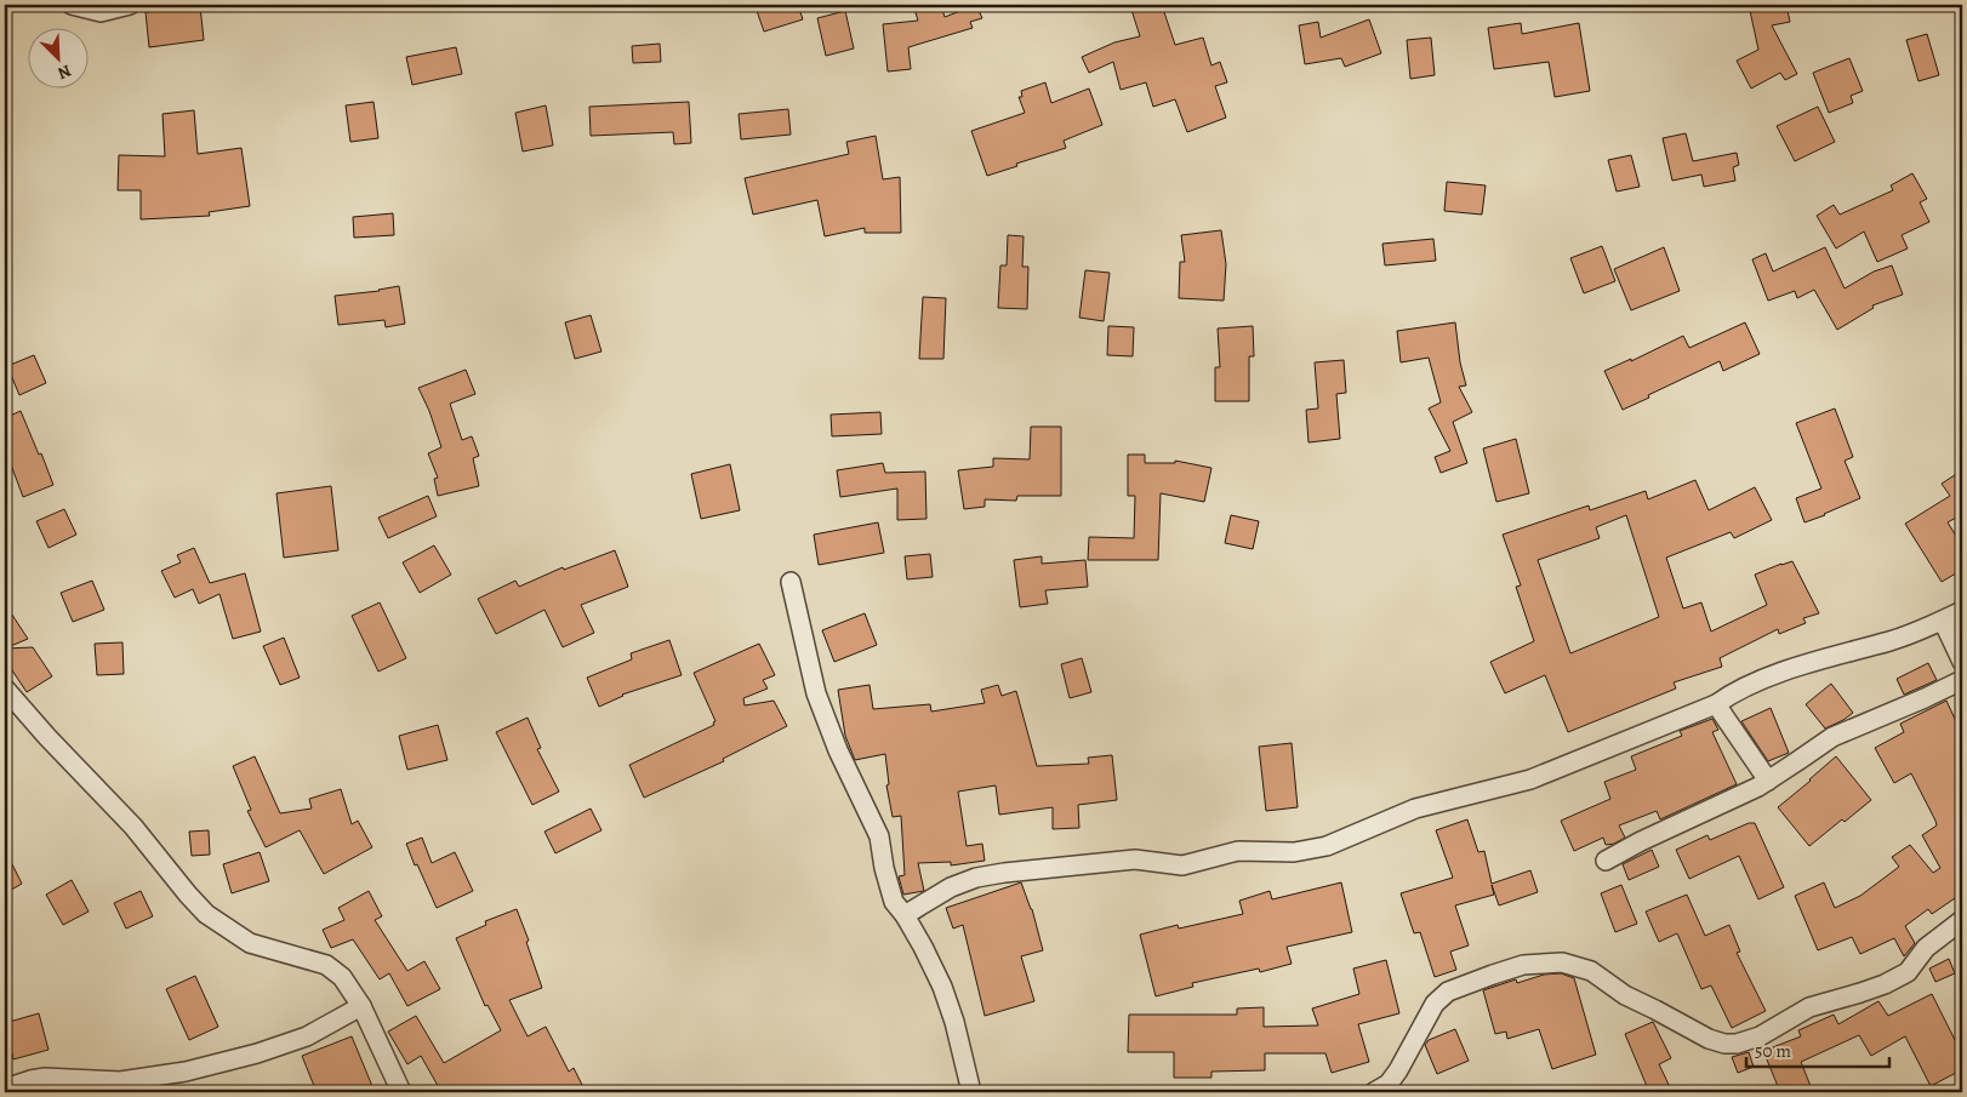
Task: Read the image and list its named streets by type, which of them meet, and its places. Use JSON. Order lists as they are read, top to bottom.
{
  "scale_bar": "50 m",
  "north": "bottom right"
}
